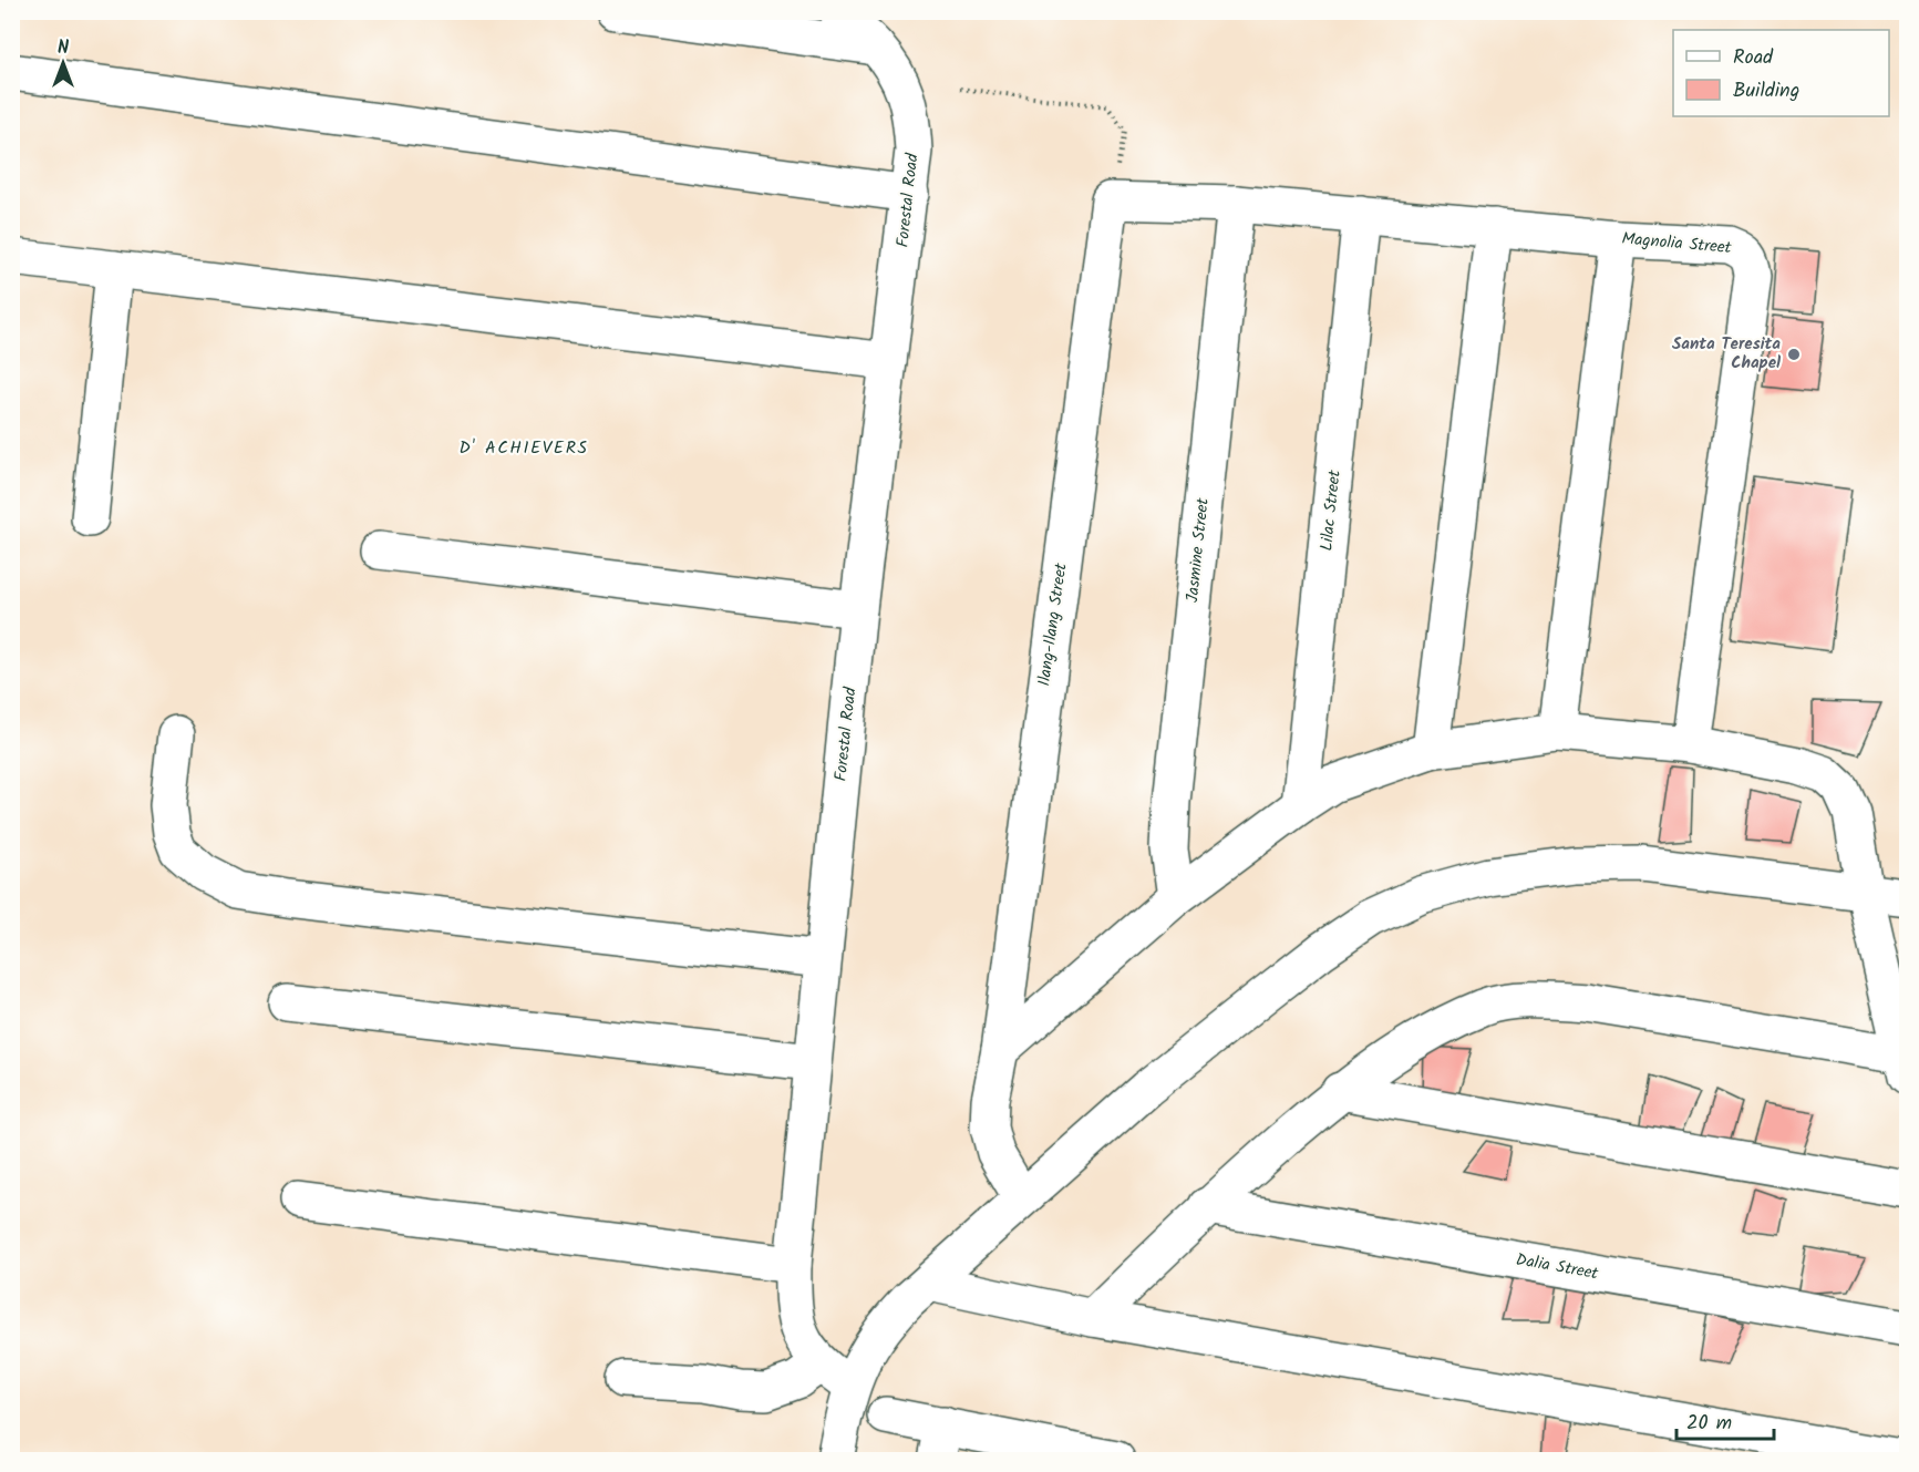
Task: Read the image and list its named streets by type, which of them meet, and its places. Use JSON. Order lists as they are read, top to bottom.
{
  "streets": {
    "street": [
      "Forestal Road",
      "Magnolia Street",
      "Lilac Street",
      "Jasmine Street",
      "Ilang-Ilang Street",
      "Dalia Street"
    ]
  },
  "crossings": [
    ["Magnolia Street", "Lilac Street"],
    ["Magnolia Street", "Jasmine Street"],
    ["Magnolia Street", "Ilang-Ilang Street"]
  ],
  "districts": ["D' ACHIEVERS"],
  "places": ["Santa Teresita Chapel"],
  "legend": ["Road", "Building"],
  "scale_bar": "20 m",
  "north": "top"
}
